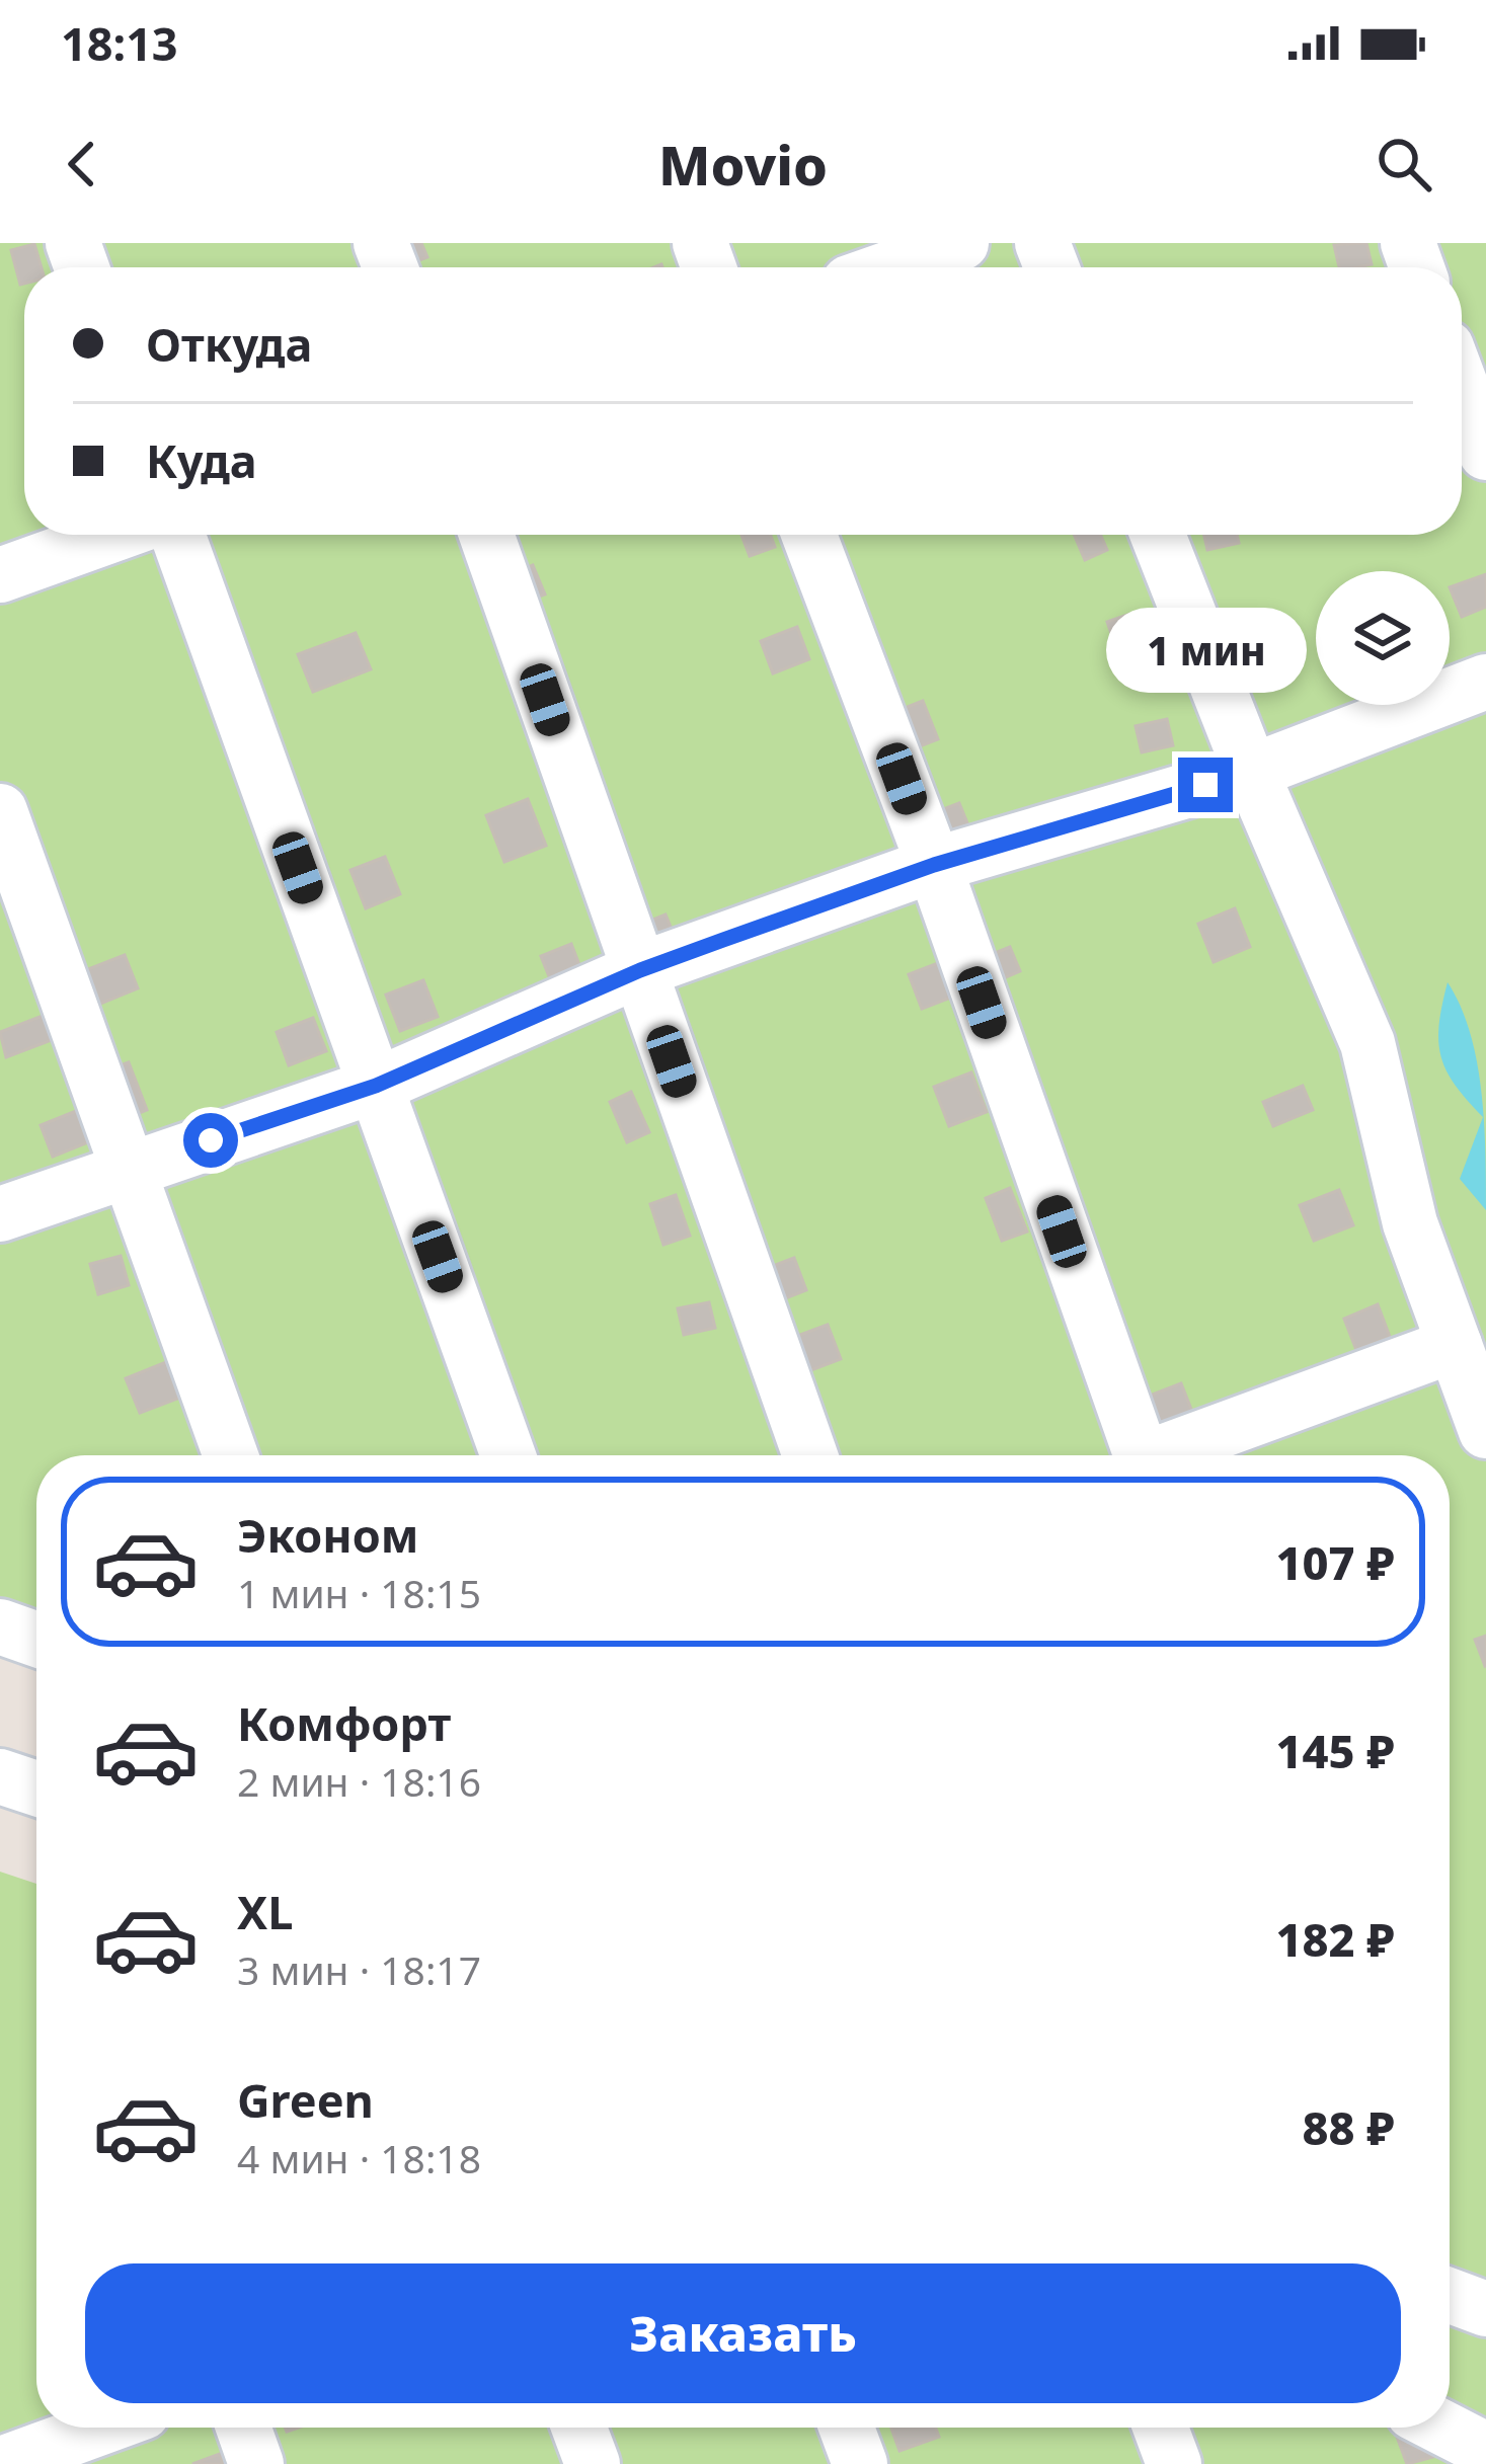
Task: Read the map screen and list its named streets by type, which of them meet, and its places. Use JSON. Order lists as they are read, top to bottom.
{
  "page": {
    "status": "18:13",
    "header": "Movio",
    "banner": ["Откуда", "Куда"],
    "bubble": "1 мин",
    "list": [
      {
        "name": "Эконом",
        "note": "1 мин · 18:15",
        "value": "107 ₽"
      },
      {
        "name": "Комфорт",
        "note": "2 мин · 18:16",
        "value": "145 ₽"
      },
      {
        "name": "XL",
        "note": "3 мин · 18:17",
        "value": "182 ₽"
      },
      {
        "name": "Green",
        "note": "4 мин · 18:18",
        "value": "88 ₽"
      }
    ],
    "buttons": "Заказать"
  }
}
